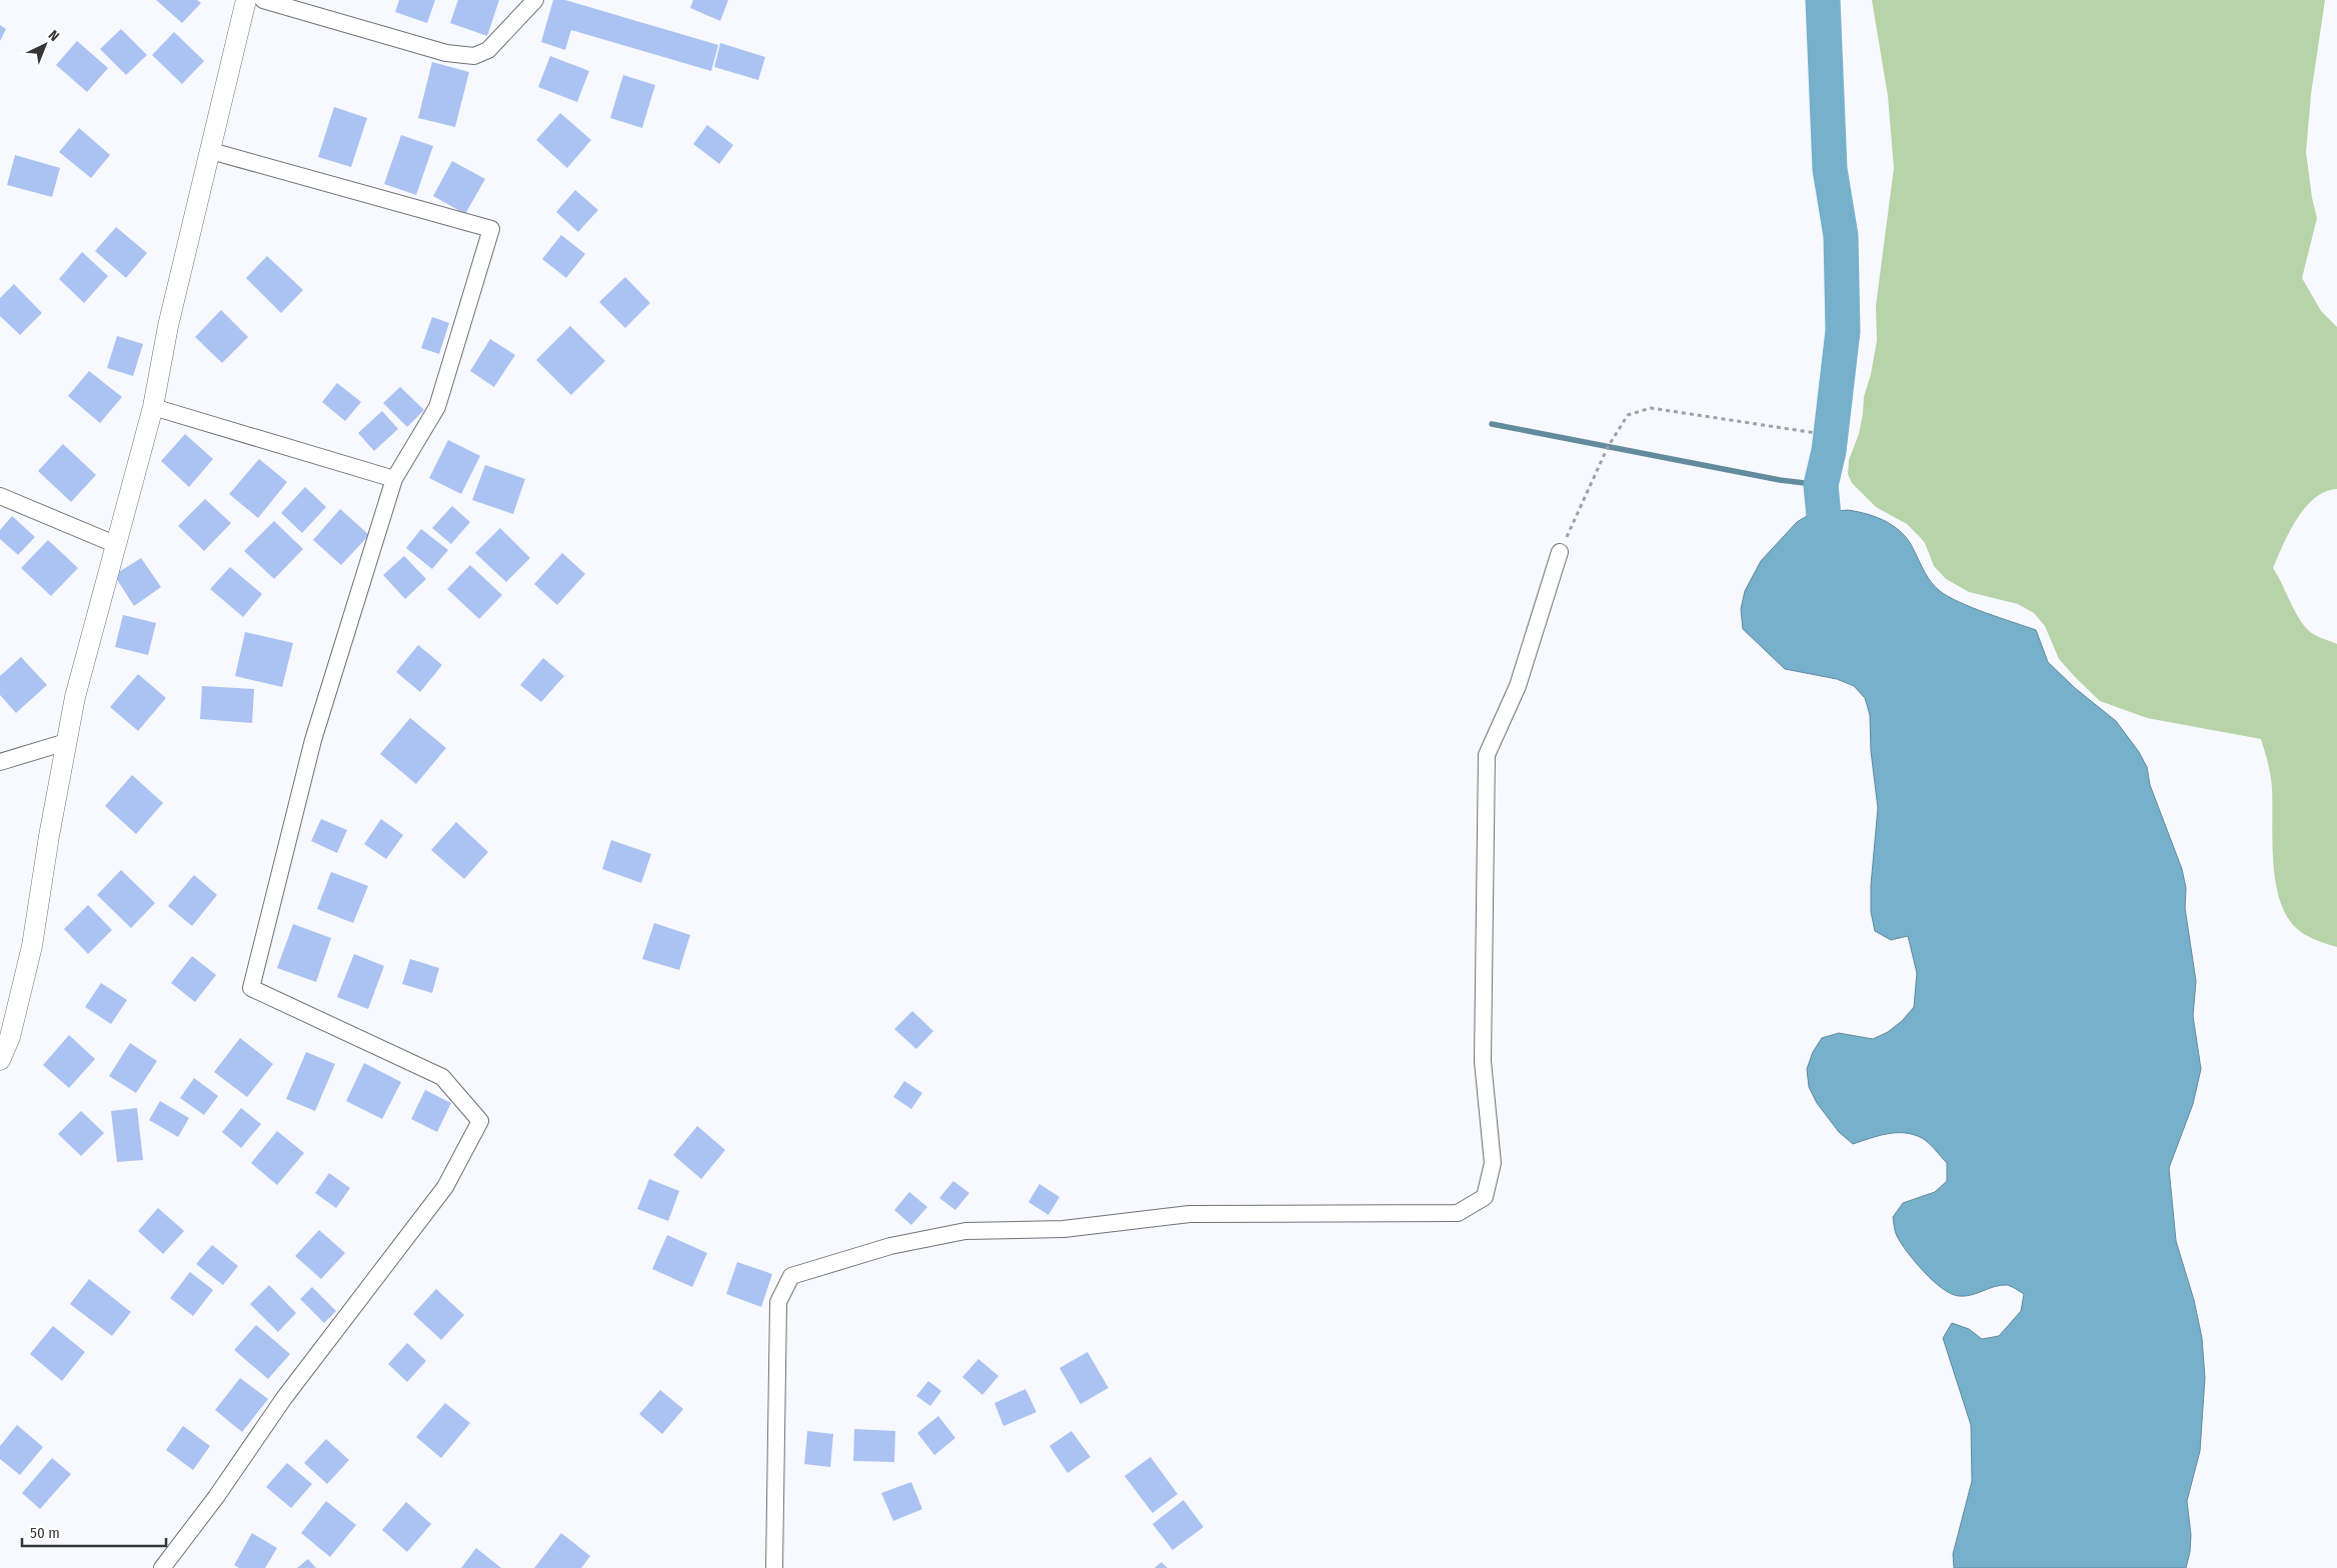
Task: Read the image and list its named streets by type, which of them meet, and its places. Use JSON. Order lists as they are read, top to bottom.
{
  "scale_bar": "50 m",
  "north": "top right"
}
